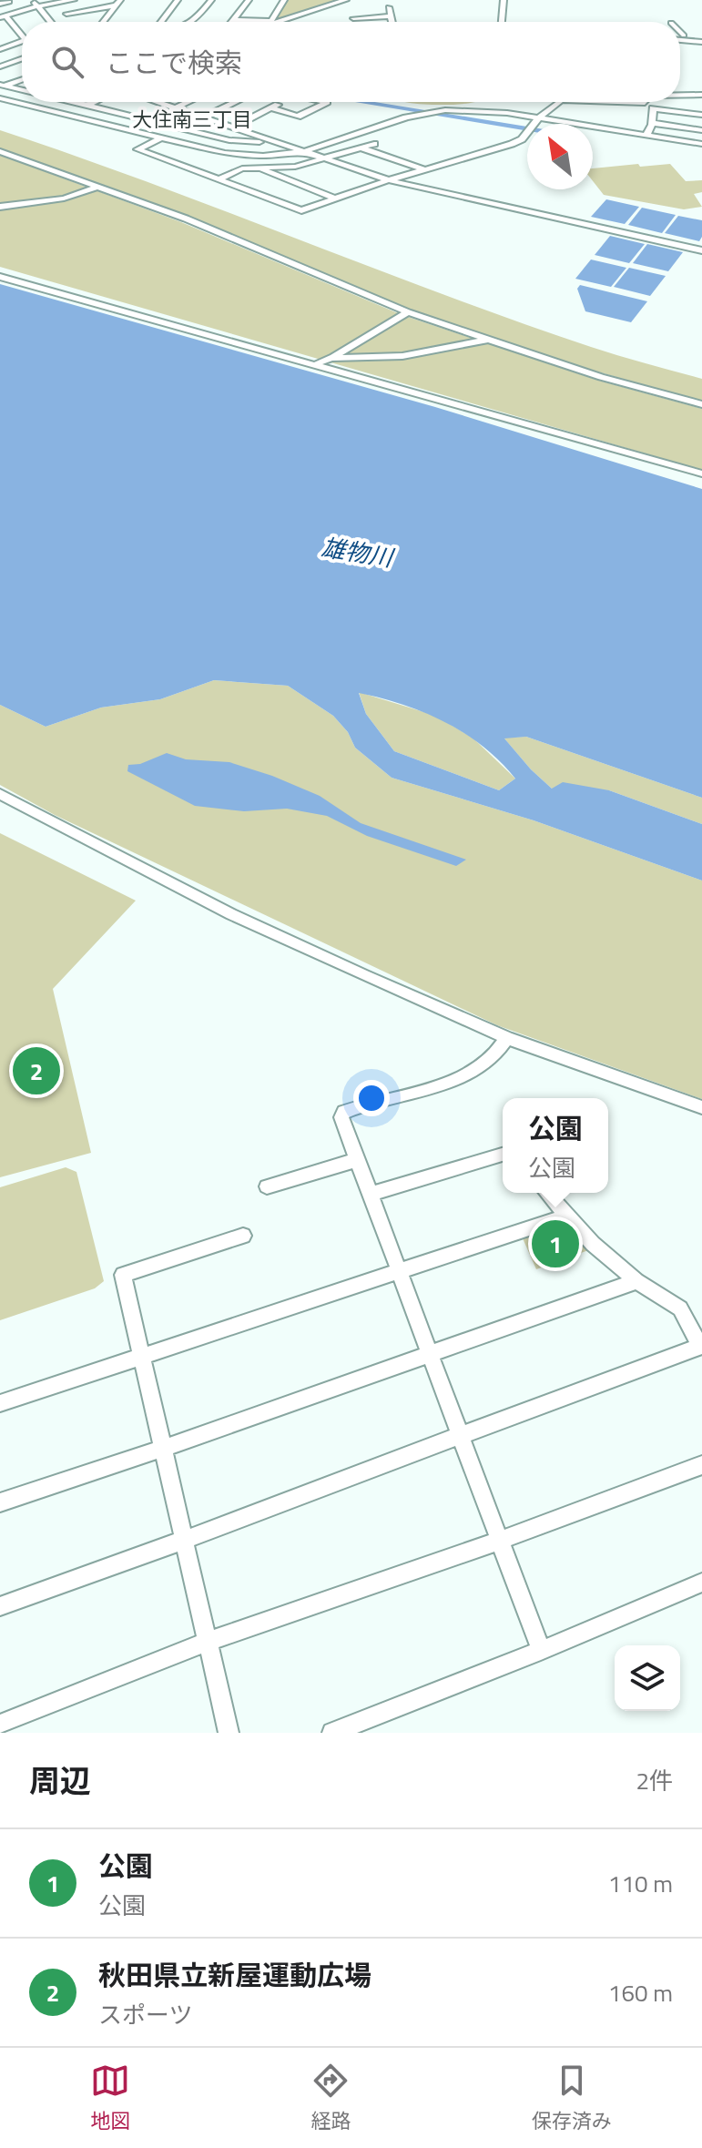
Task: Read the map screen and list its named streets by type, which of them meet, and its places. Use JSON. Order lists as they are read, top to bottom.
{
  "districts": ["大住南三丁目"],
  "water": ["雄物川"],
  "north": "top left",
  "page": {
    "search": "ここで検索",
    "pins": ["2", "1"],
    "popup": ["公園", "公園"],
    "heading": ["周辺", "2件"],
    "list": [
      {
        "mark": "1",
        "name": "公園",
        "note": "公園",
        "value": "110 m"
      },
      {
        "mark": "2",
        "name": "秋田県立新屋運動広場",
        "note": "スポーツ",
        "value": "160 m"
      }
    ],
    "nav": ["地図", "経路", "保存済み"]
  }
}
